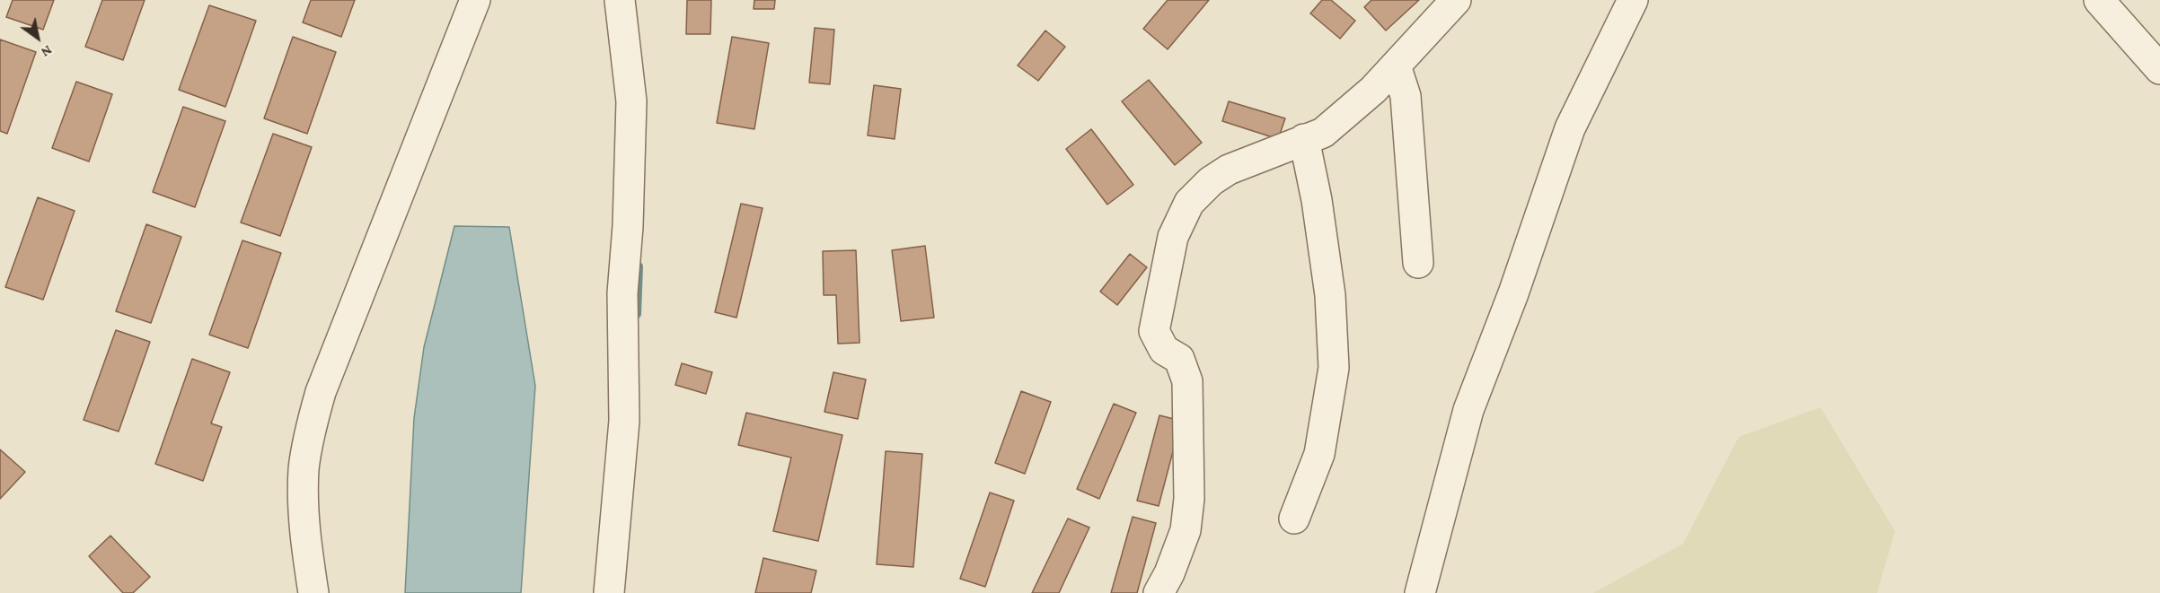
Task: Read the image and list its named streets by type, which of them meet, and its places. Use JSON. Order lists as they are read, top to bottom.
{
  "north": "bottom right"
}
